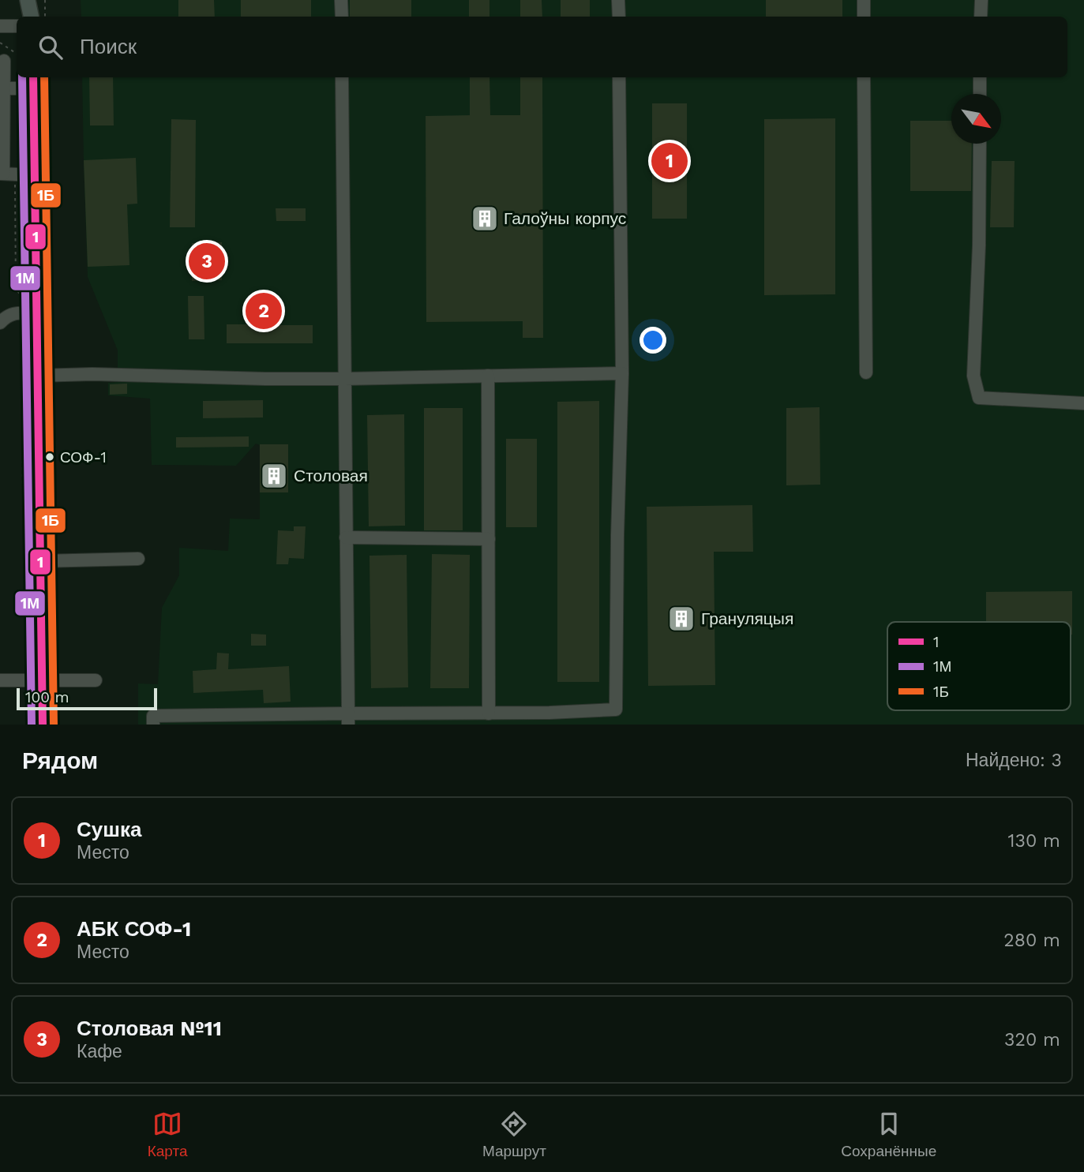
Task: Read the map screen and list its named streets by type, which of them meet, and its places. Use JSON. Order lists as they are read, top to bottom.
{
  "places": {
    "building": ["Галоўны корпус", "Столовая", "Грануляцыя"],
    "other": ["СОФ-1"]
  },
  "lines": ["transit line 1", "transit line 1М", "transit line 1Б"],
  "legend": ["1", "1М", "1Б"],
  "scale_bar": "100 m",
  "north": "bottom right",
  "page": {
    "search": "Поиск",
    "pins": ["1", "3", "2"],
    "scale": "100 m",
    "heading": ["Рядом", "Найдено: 3"],
    "list": [
      {
        "mark": "1",
        "name": "Сушка",
        "note": "Место",
        "value": "130 m"
      },
      {
        "mark": "2",
        "name": "АБК СОФ-1",
        "note": "Место",
        "value": "280 m"
      },
      {
        "mark": "3",
        "name": "Столовая №11",
        "note": "Кафе",
        "value": "320 m"
      }
    ],
    "nav": ["Карта", "Маршрут", "Сохранённые"]
  }
}
